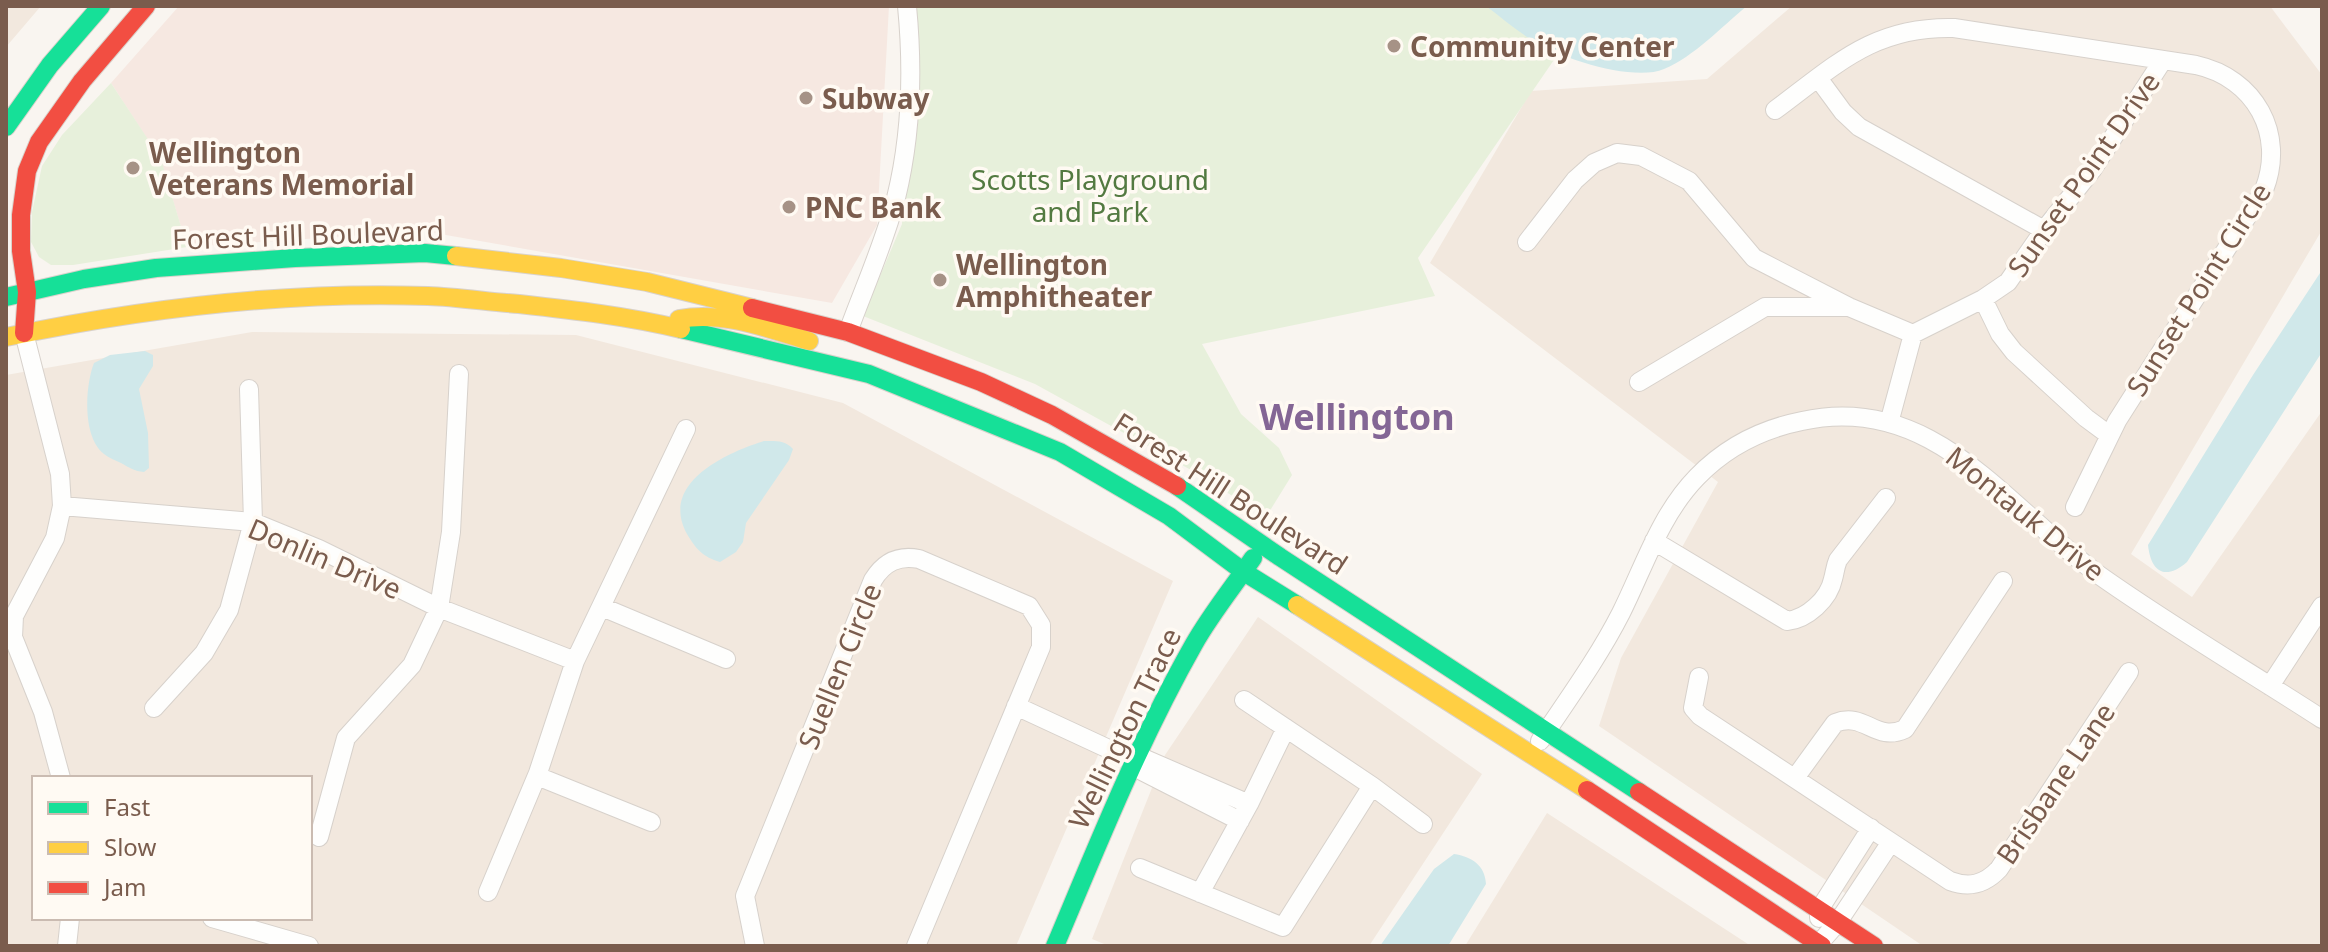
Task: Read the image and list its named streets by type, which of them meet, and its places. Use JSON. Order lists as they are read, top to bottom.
{
  "streets": {
    "main road": ["Forest Hill Boulevard", "Wellington Trace"],
    "street": [
      "Sunset Point Drive",
      "Sunset Point Circle",
      "Montauk Drive",
      "Donlin Drive",
      "Suellen Circle",
      "Brisbane Lane"
    ]
  },
  "crossings": [
    ["Sunset Point Drive", "Sunset Point Circle"],
    ["Forest Hill Boulevard", "Montauk Drive"],
    ["Forest Hill Boulevard", "Wellington Trace"]
  ],
  "districts": ["Wellington"],
  "parks": ["Scotts Playground and Park"],
  "places": [
    "Community Center",
    "Subway",
    "Wellington Veterans Memorial",
    "PNC Bank",
    "Wellington Amphitheater"
  ],
  "legend": ["Fast", "Slow", "Jam"]
}
